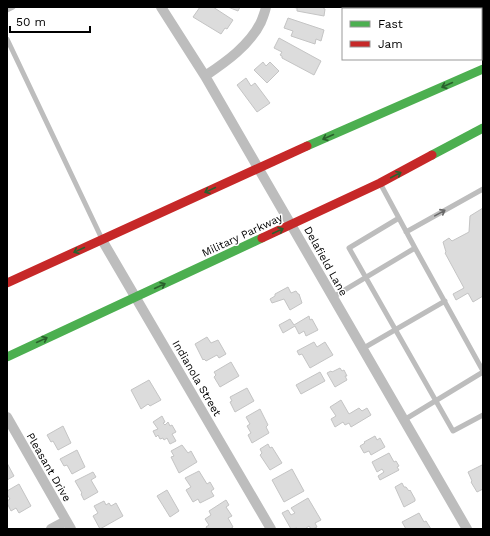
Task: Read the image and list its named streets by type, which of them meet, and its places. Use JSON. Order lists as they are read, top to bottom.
{
  "streets": {
    "main road": ["Military Parkway"],
    "street": ["Delafield Lane", "Indianola Street", "Pleasant Drive"]
  },
  "crossings": [
    ["Military Parkway", "Delafield Lane"],
    ["Military Parkway", "Indianola Street"]
  ],
  "legend": ["Fast", "Jam"],
  "scale_bar": "50 m"
}
